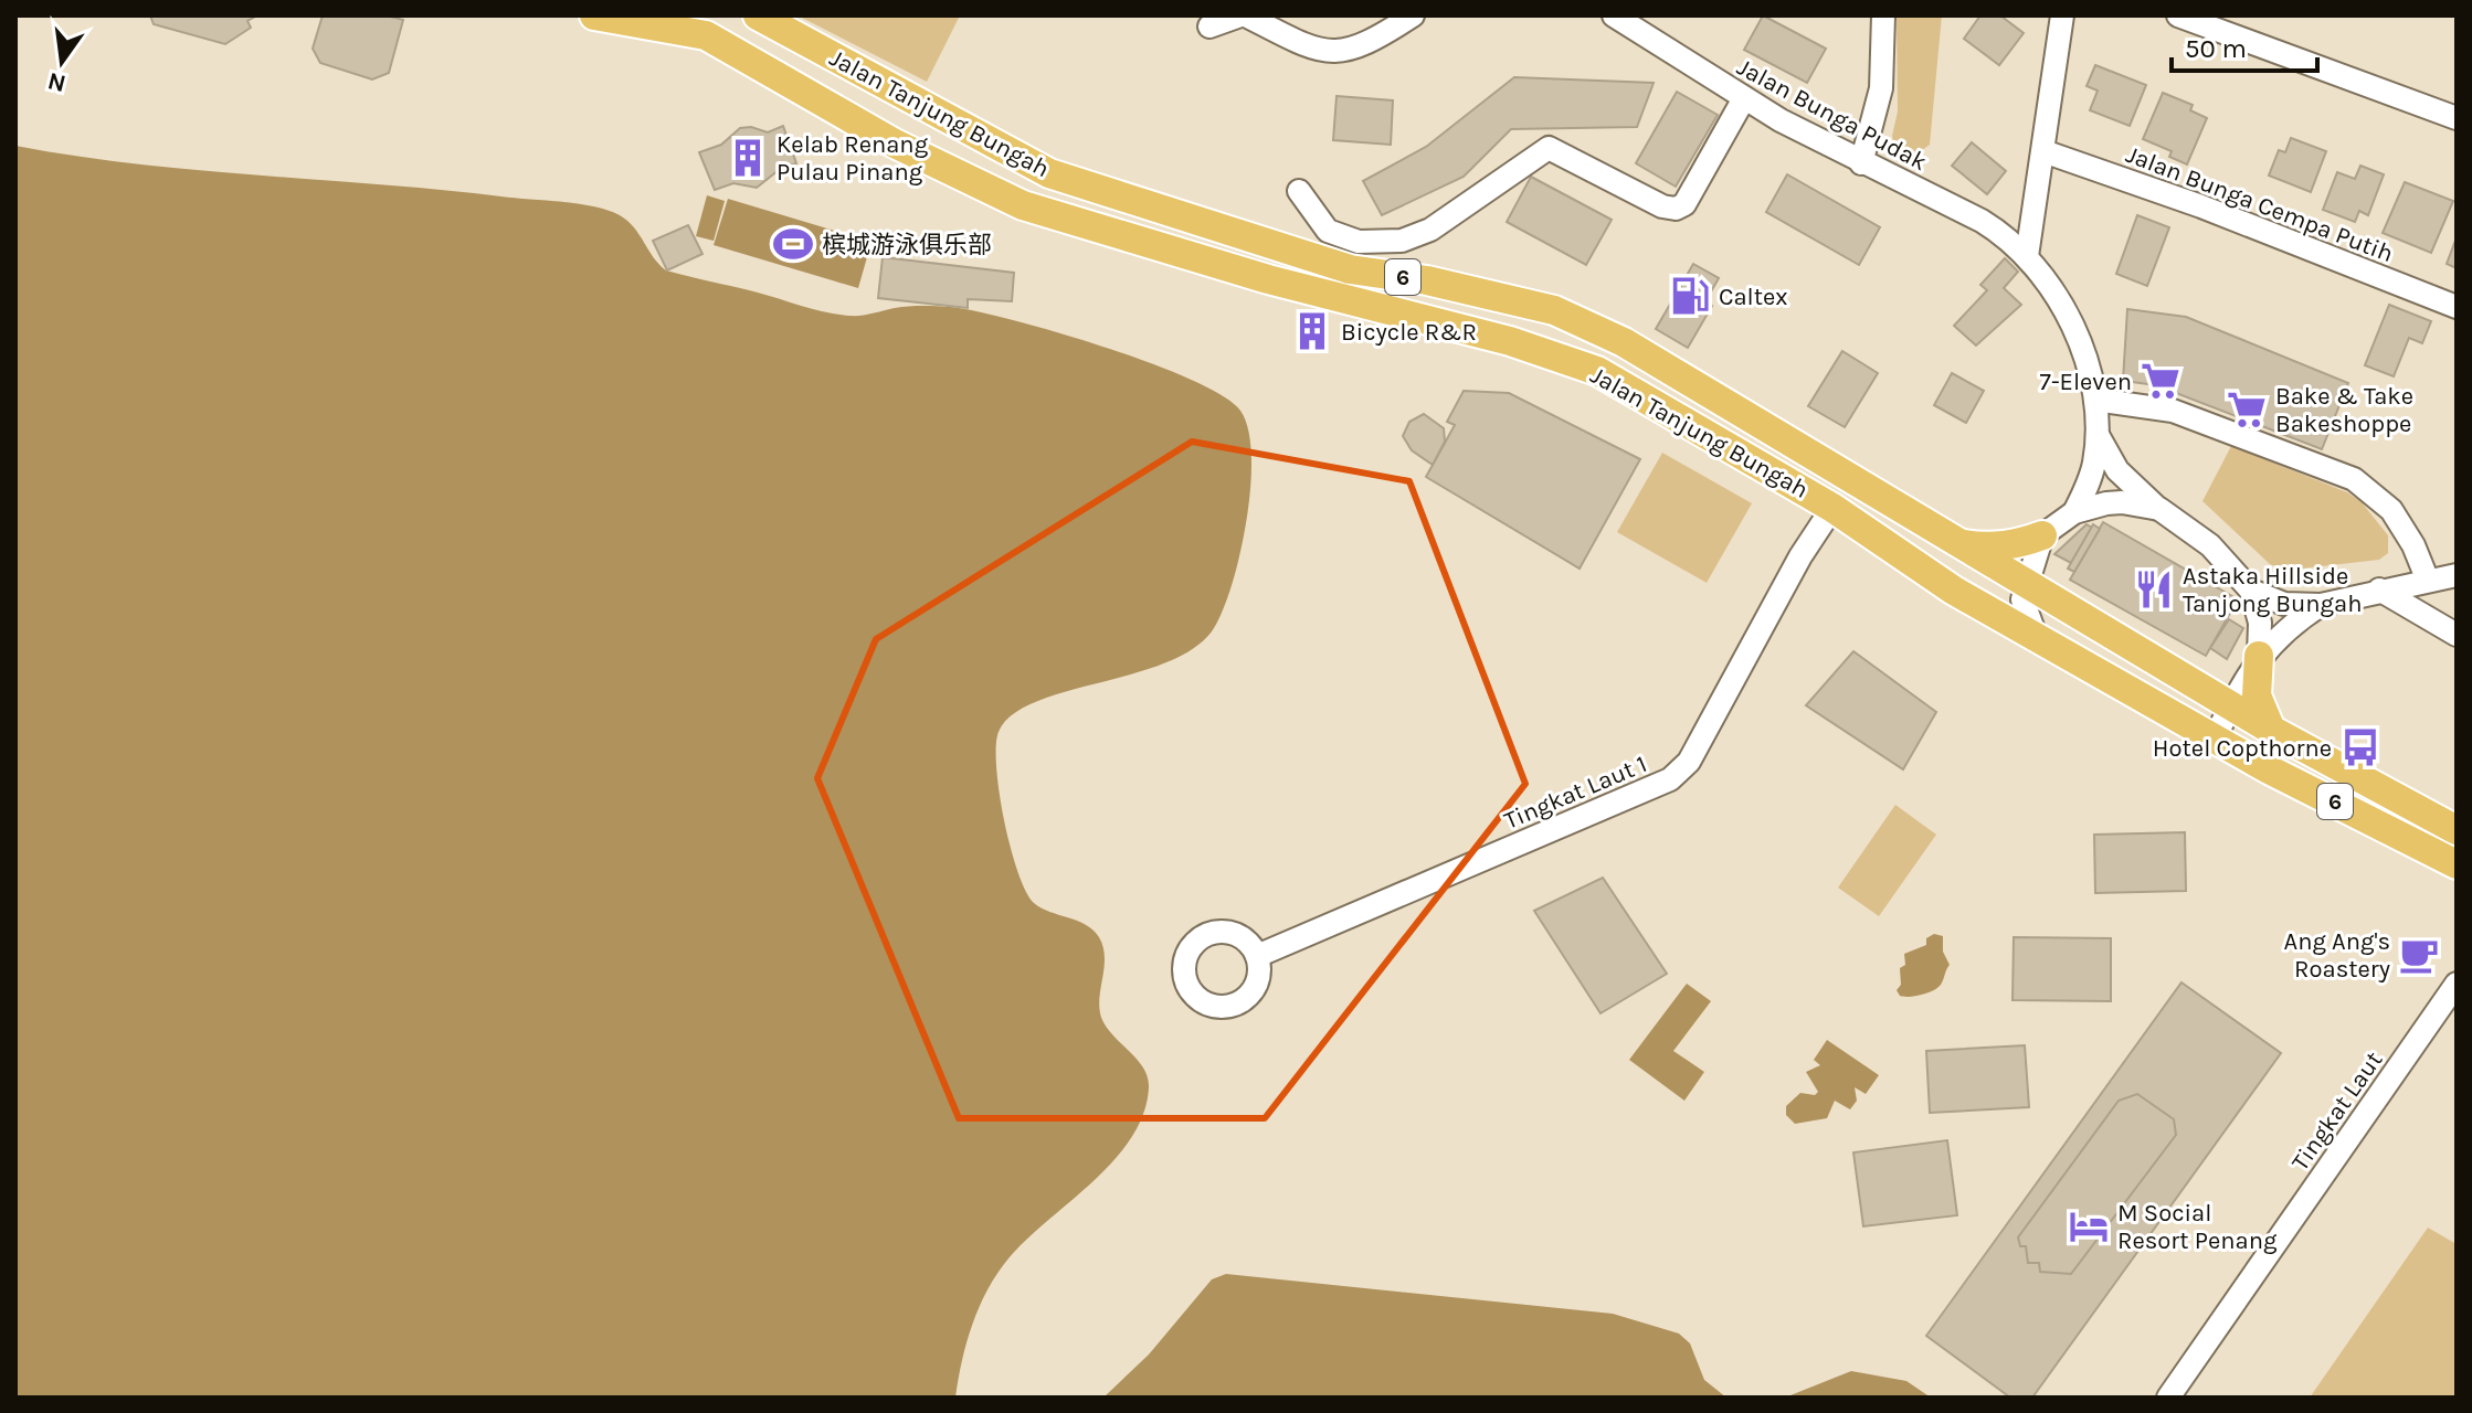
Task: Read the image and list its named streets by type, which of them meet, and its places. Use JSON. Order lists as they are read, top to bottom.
{
  "streets": {
    "main road": ["Jalan Tanjung Bungah", "6"],
    "street": [
      "Jalan Bunga Pudak",
      "Jalan Bunga Cempa Putih",
      "Tingkat Laut 1",
      "Tingkat Laut"
    ]
  },
  "crossings": [
    ["Jalan Tanjung Bungah", "Tingkat Laut 1"]
  ],
  "places": {
    "building": ["Kelab Renang Pulau Pinang", "Bicycle R&R"],
    "sports": ["槟城游泳俱乐部"],
    "fuel station": ["Caltex"],
    "supermarket": ["7-Eleven", "Bake & Take Bakeshoppe"],
    "restaurant": ["Astaka Hillside Tanjong Bungah"],
    "bus stop": ["Hotel Copthorne"],
    "cafe": ["Ang Ang's Roastery"],
    "hotel": ["M Social Resort Penang"]
  },
  "scale_bar": "50 m",
  "north": "bottom"
}
